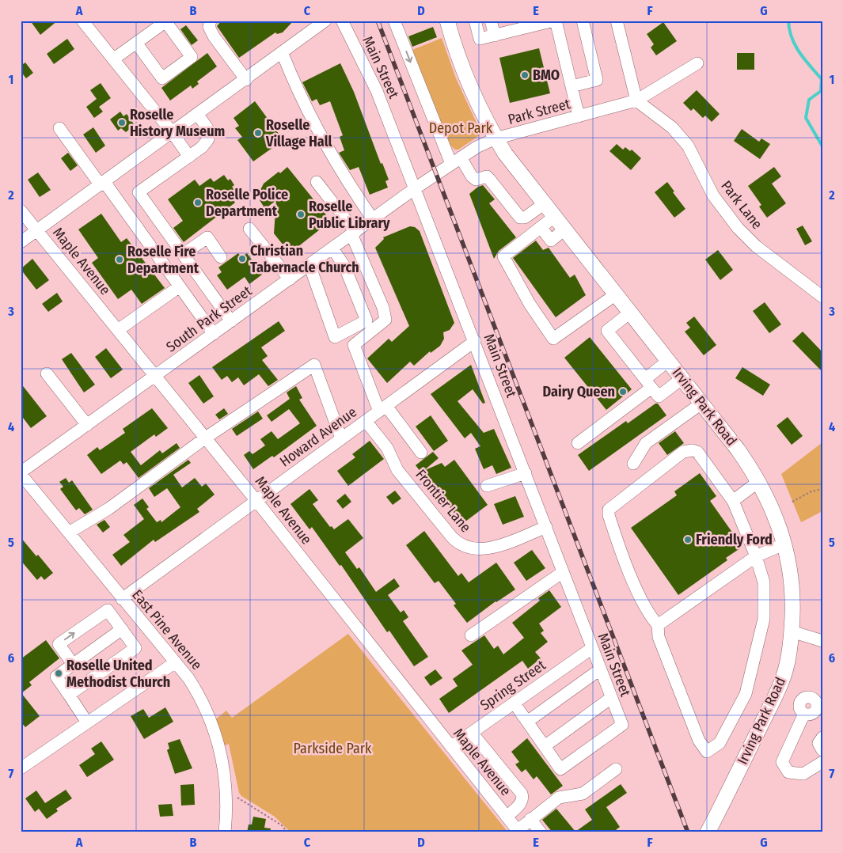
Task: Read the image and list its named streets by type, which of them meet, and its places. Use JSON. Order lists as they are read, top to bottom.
{
  "streets": {
    "main road": ["Irving Park Road"],
    "street": [
      "Main Street",
      "Park Street",
      "Park Lane",
      "Maple Avenue",
      "South Park Street",
      "Howard Avenue",
      "Frontier Lane",
      "East Pine Avenue",
      "Spring Street"
    ]
  },
  "crossings": [
    ["Main Street", "Park Street"],
    ["Main Street", "South Park Street"],
    ["Main Street", "Howard Avenue"],
    ["Main Street", "Frontier Lane"],
    ["Main Street", "Spring Street"],
    ["Park Street", "Park Lane"],
    ["Park Street", "South Park Street"],
    ["Park Street", "Irving Park Road"],
    ["Maple Avenue", "South Park Street"],
    ["Maple Avenue", "Howard Avenue"],
    ["Maple Avenue", "Spring Street"],
    ["South Park Street", "East Pine Avenue"],
    ["Howard Avenue", "Frontier Lane"],
    ["Howard Avenue", "East Pine Avenue"]
  ],
  "parks": ["Depot Park", "Parkside Park"],
  "places": [
    "BMO",
    "Roselle History Museum",
    "Roselle Village Hall",
    "Roselle Police Department",
    "Roselle Public Library",
    "Christian Tabernacle Church",
    "Roselle Fire Department",
    "Dairy Queen",
    "Friendly Ford",
    "Roselle United Methodist Church"
  ],
  "grid": {
    "columns": [
      "A",
      "B",
      "C",
      "D",
      "E",
      "F",
      "G"
    ],
    "rows": [
      "1",
      "2",
      "3",
      "4",
      "5",
      "6",
      "7"
    ]
  }
}
